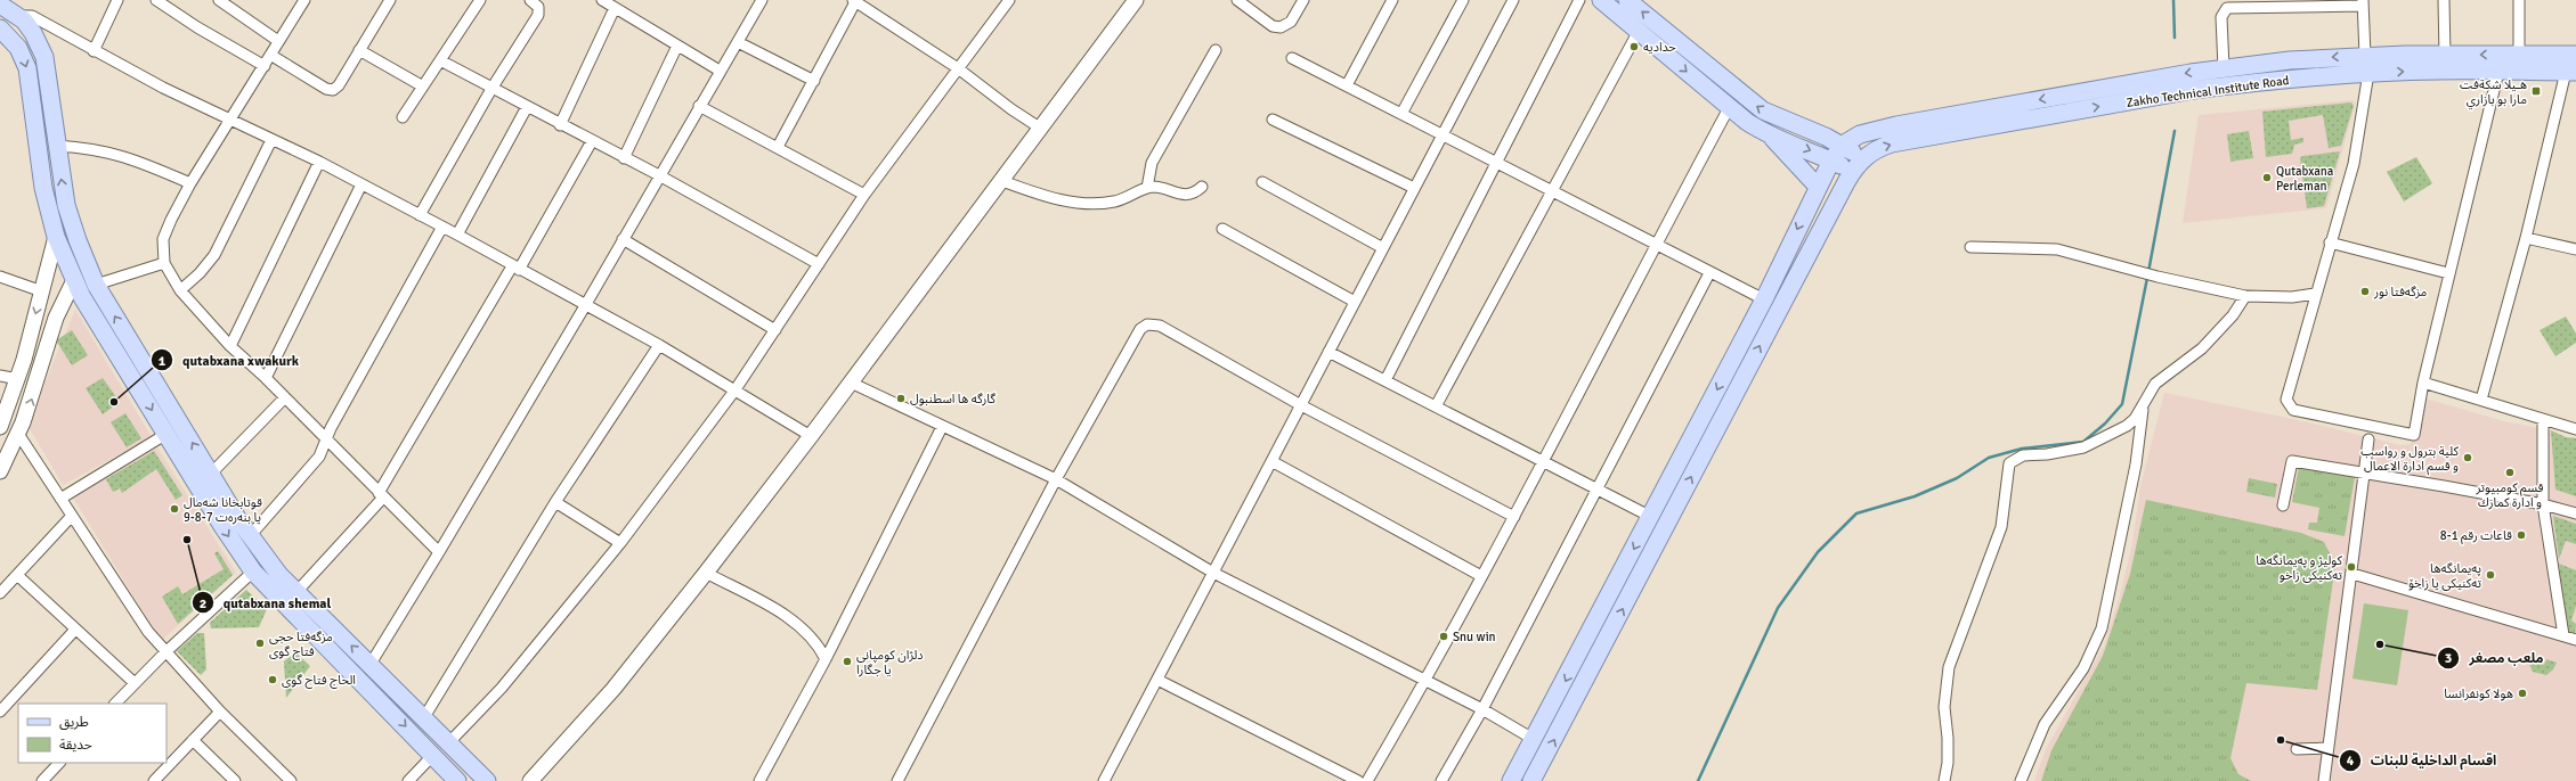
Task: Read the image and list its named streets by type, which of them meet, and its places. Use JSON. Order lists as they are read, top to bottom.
{
  "streets": {
    "main road": ["Zakho Technical Institute Road"]
  },
  "places": {
    "other": [
      "حداديه",
      "Qutabxana Perleman",
      "مزگەفتا نور",
      "گارگه ها اسطنبول",
      "qutabxana xwakurk",
      "كلية بترول و رواسب و قسم ادارة الاعمال",
      "قسم کومبیوتر و ادارة كمارك",
      "قوتابخانا شەمال یا بنەرەت 7-8-9",
      "قاعات رقم 1-8",
      "qutabxana shemal",
      "كوليژ و په‌يمانگه‌ها ته‌كنيكى زاخو",
      "پەیمانگەها تەکنیکی یا زاخۆ",
      "Snu win",
      "مزگەفتا حجی فتاح گوی",
      "ملعب مصغر",
      "دلژان کومپانی یا جگارا",
      "الحاج فتاح گوی",
      "هولا كونفرانسا",
      "اقسام الداخلیة للبنات"
    ],
    "transit": ["هـيلا شكةفت مارا بو بازاري"]
  },
  "legend": ["طريق", "حديقة"]
}
